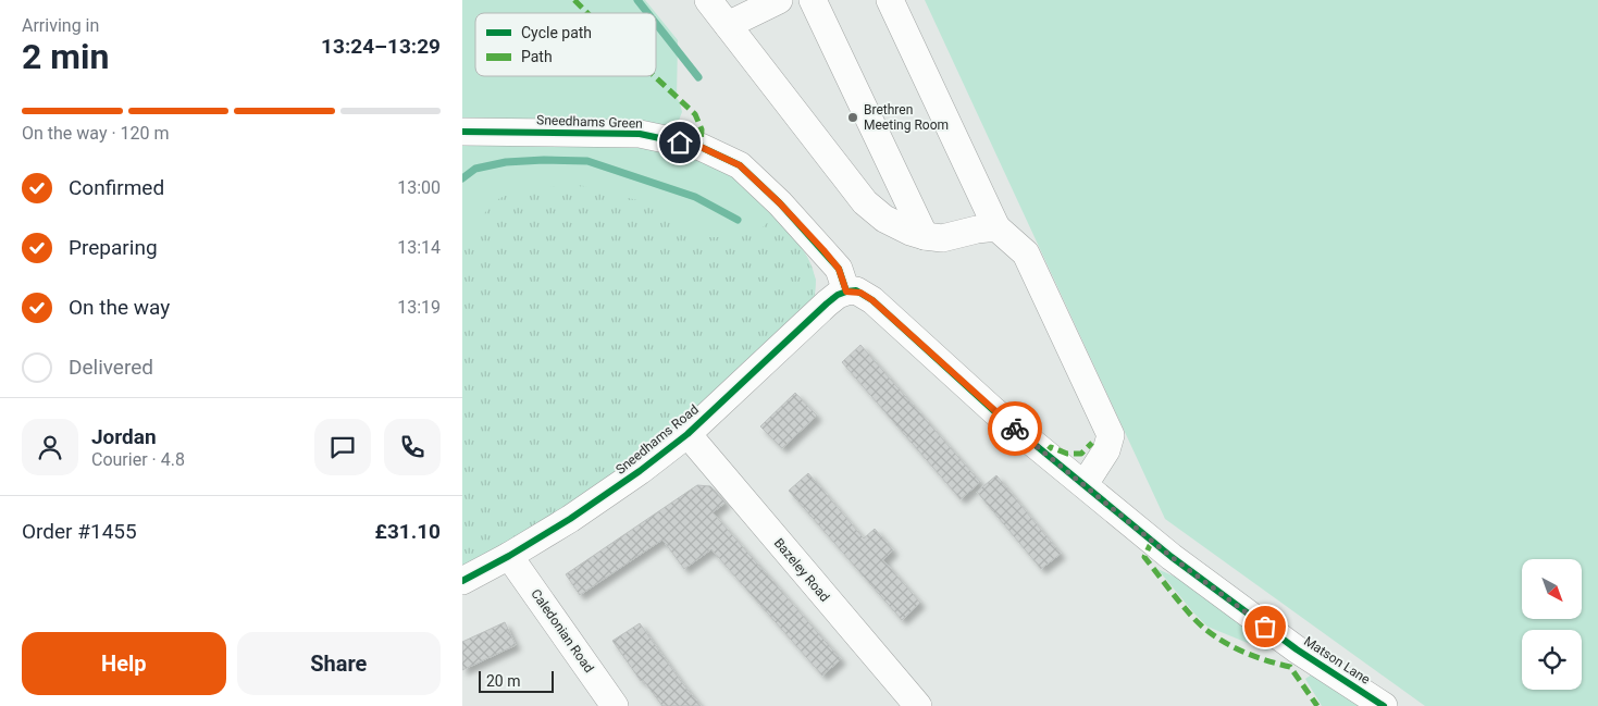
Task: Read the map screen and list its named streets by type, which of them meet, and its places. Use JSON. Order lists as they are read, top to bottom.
{
  "streets": {
    "street": [
      "Sneedhams Green",
      "Sneedhams Road",
      "Bazeley Road",
      "Caledonian Road",
      "Matson Lane"
    ]
  },
  "crossings": [
    ["Sneedhams Green", "Sneedhams Road"],
    ["Sneedhams Green", "Matson Lane"],
    ["Sneedhams Road", "Bazeley Road"],
    ["Sneedhams Road", "Caledonian Road"],
    ["Sneedhams Road", "Matson Lane"]
  ],
  "places": ["Brethren Meeting Room"],
  "legend": ["Cycle path", "Path"],
  "scale_bar": "20 m",
  "north": "bottom right",
  "page": {
    "heading": ["2 min", "Arriving in", "13:24–13:29"],
    "panel": [
      "Jordan",
      "Courier · 4.8",
      "Order #1455",
      "£31.10"
    ],
    "bar": "On the way · 120 m",
    "list": [
      ["Confirmed", "13:00"],
      ["Preparing", "13:14"],
      ["On the way", "13:19"],
      "Delivered"
    ],
    "buttons": ["Help", "Share"],
    "scale": "20 m"
  }
}
